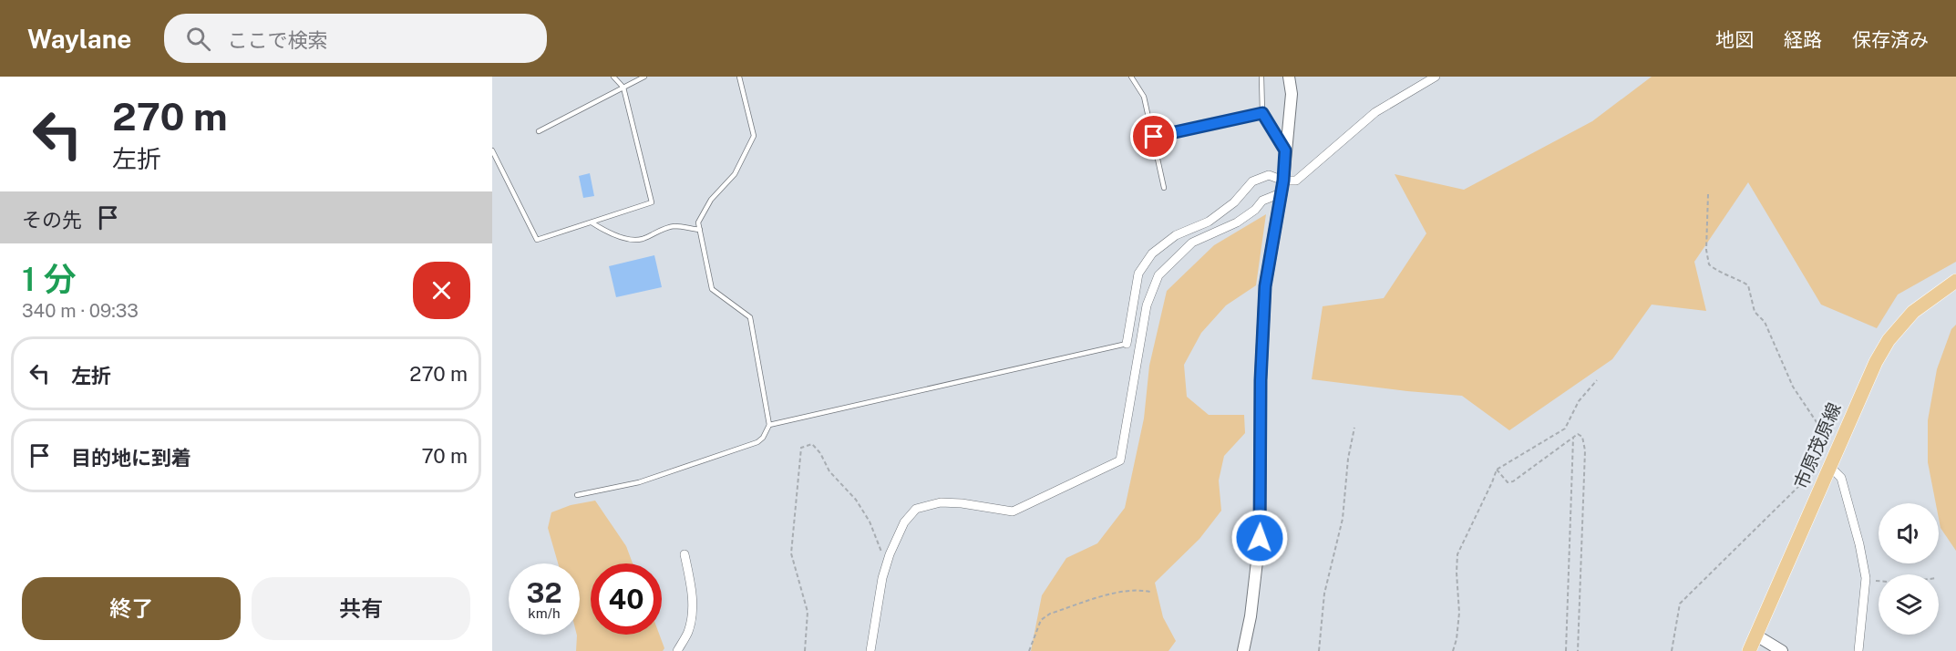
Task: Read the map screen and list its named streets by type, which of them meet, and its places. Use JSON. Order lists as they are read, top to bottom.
{
  "streets": {
    "main road": ["市原茂原線"]
  },
  "page": {
    "header": "Waylane",
    "search": "ここで検索",
    "nav": ["地図", "経路", "保存済み"],
    "turn": ["270 m", "左折"],
    "then": "その先",
    "heading": ["1 分", "340 m · 09:33"],
    "list": [
      {
        "name": "左折",
        "value": "270 m"
      },
      {
        "name": "目的地に到着",
        "value": "70 m"
      }
    ],
    "speed": "32 km/h",
    "limit": "40",
    "buttons": ["終了", "共有"]
  }
}
